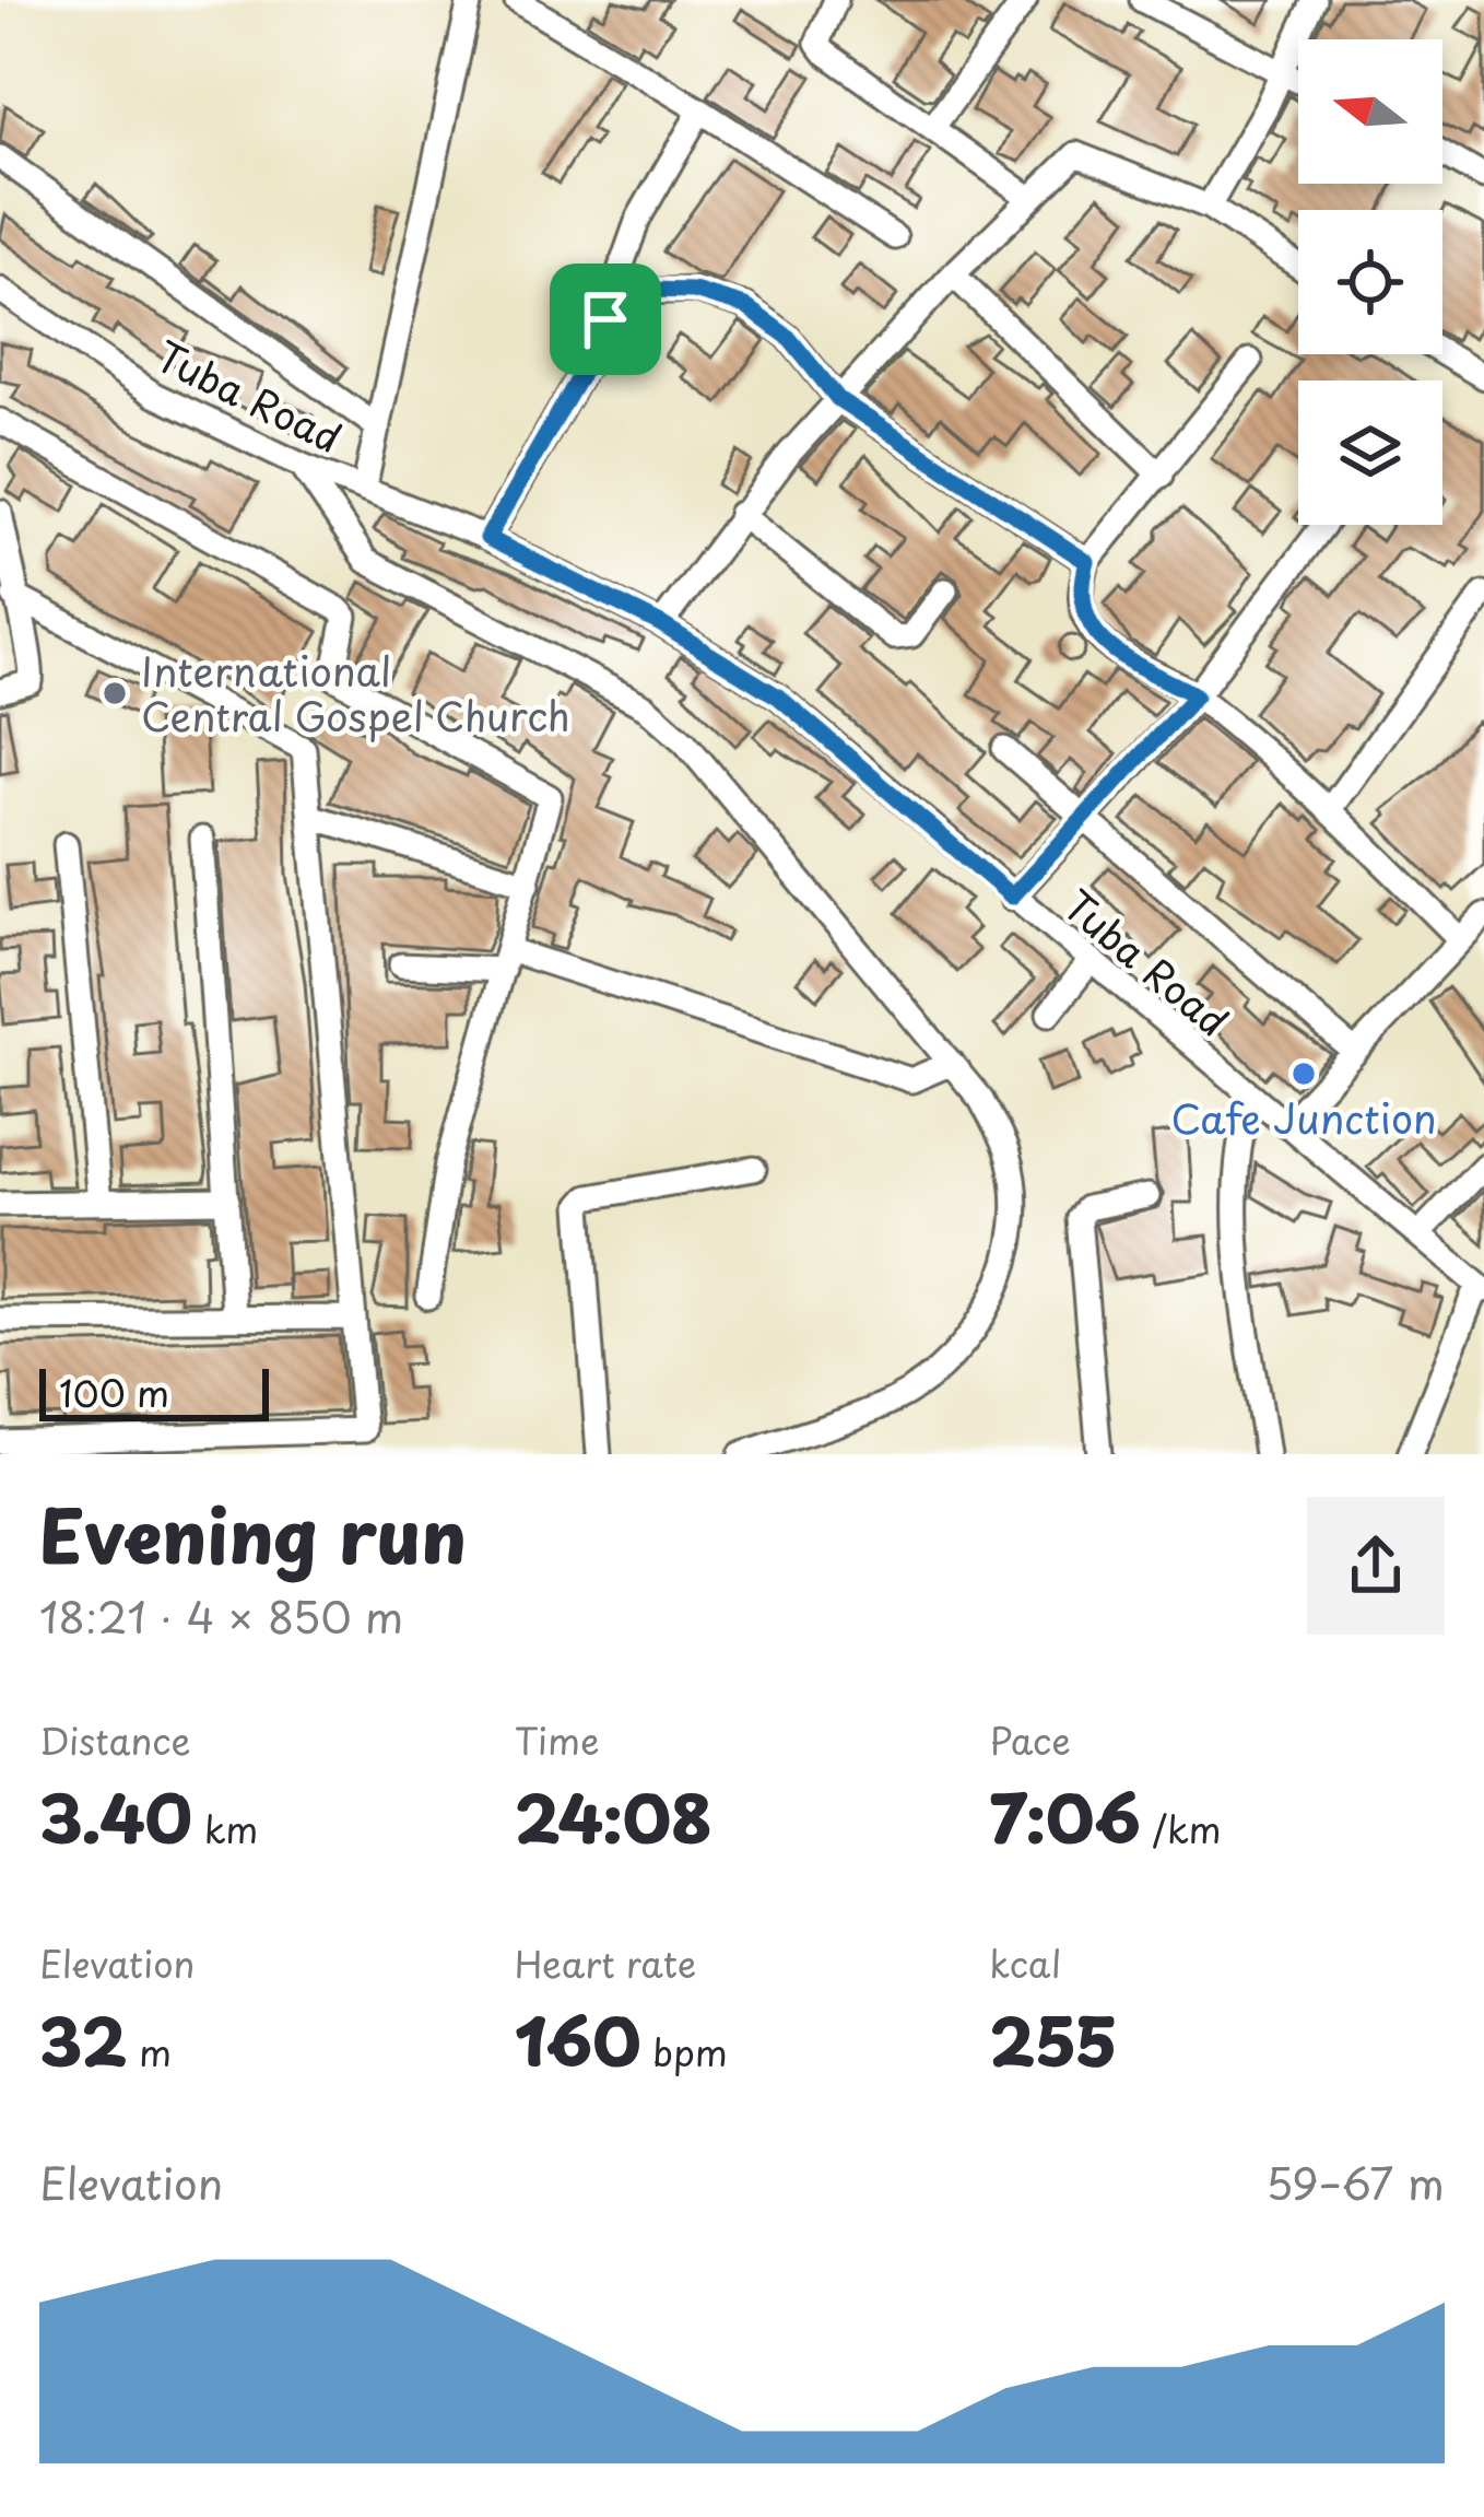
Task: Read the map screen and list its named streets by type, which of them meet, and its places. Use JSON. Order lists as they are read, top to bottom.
{
  "streets": {
    "street": ["Tuba Road"]
  },
  "places": ["International Central Gospel Church", "Cafe Junction"],
  "scale_bar": "100 m",
  "north": "left",
  "page": {
    "scale": "100 m",
    "heading": ["Evening run", "18:21 · 4 × 850 m"],
    "stats": [
      ["Distance", "3.40 km"],
      ["Time", "24:08"],
      ["Pace", "7:06 /km"],
      ["Elevation", "32 m"],
      ["Heart rate", "160 bpm"],
      ["kcal", "255"]
    ],
    "chart": ["Elevation", "59–67 m"]
  }
}
